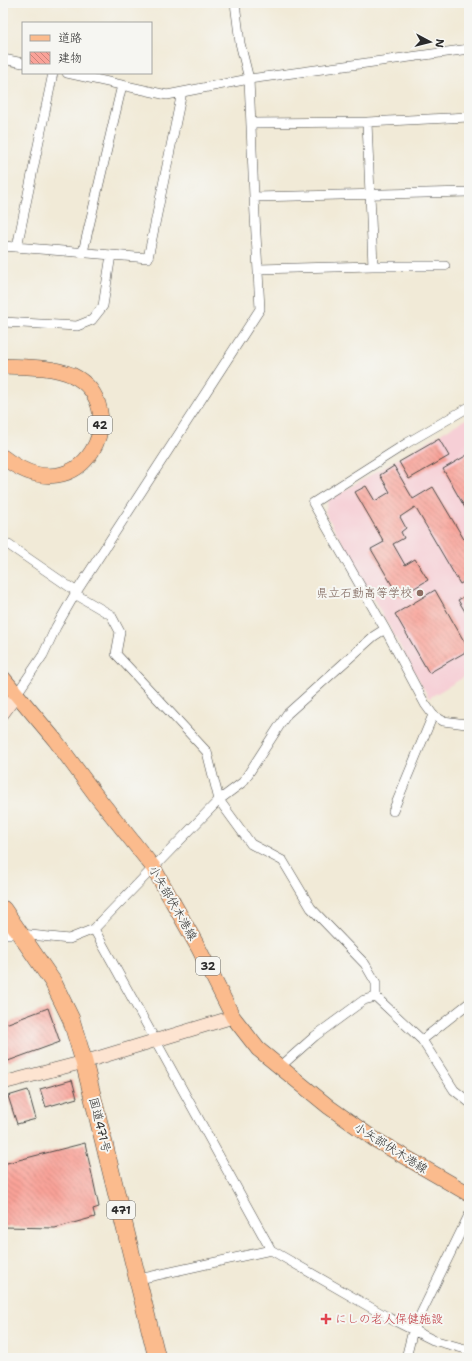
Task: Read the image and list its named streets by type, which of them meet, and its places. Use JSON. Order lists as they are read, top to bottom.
{
  "streets": {
    "highway": ["国道471号", "471"],
    "main road": ["42", "小矢部伏木港線", "32"]
  },
  "places": {
    "other": ["県立石動高等学校"],
    "health": ["にしの老人保健施設"]
  },
  "legend": ["道路", "建物"],
  "north": "right"
}
